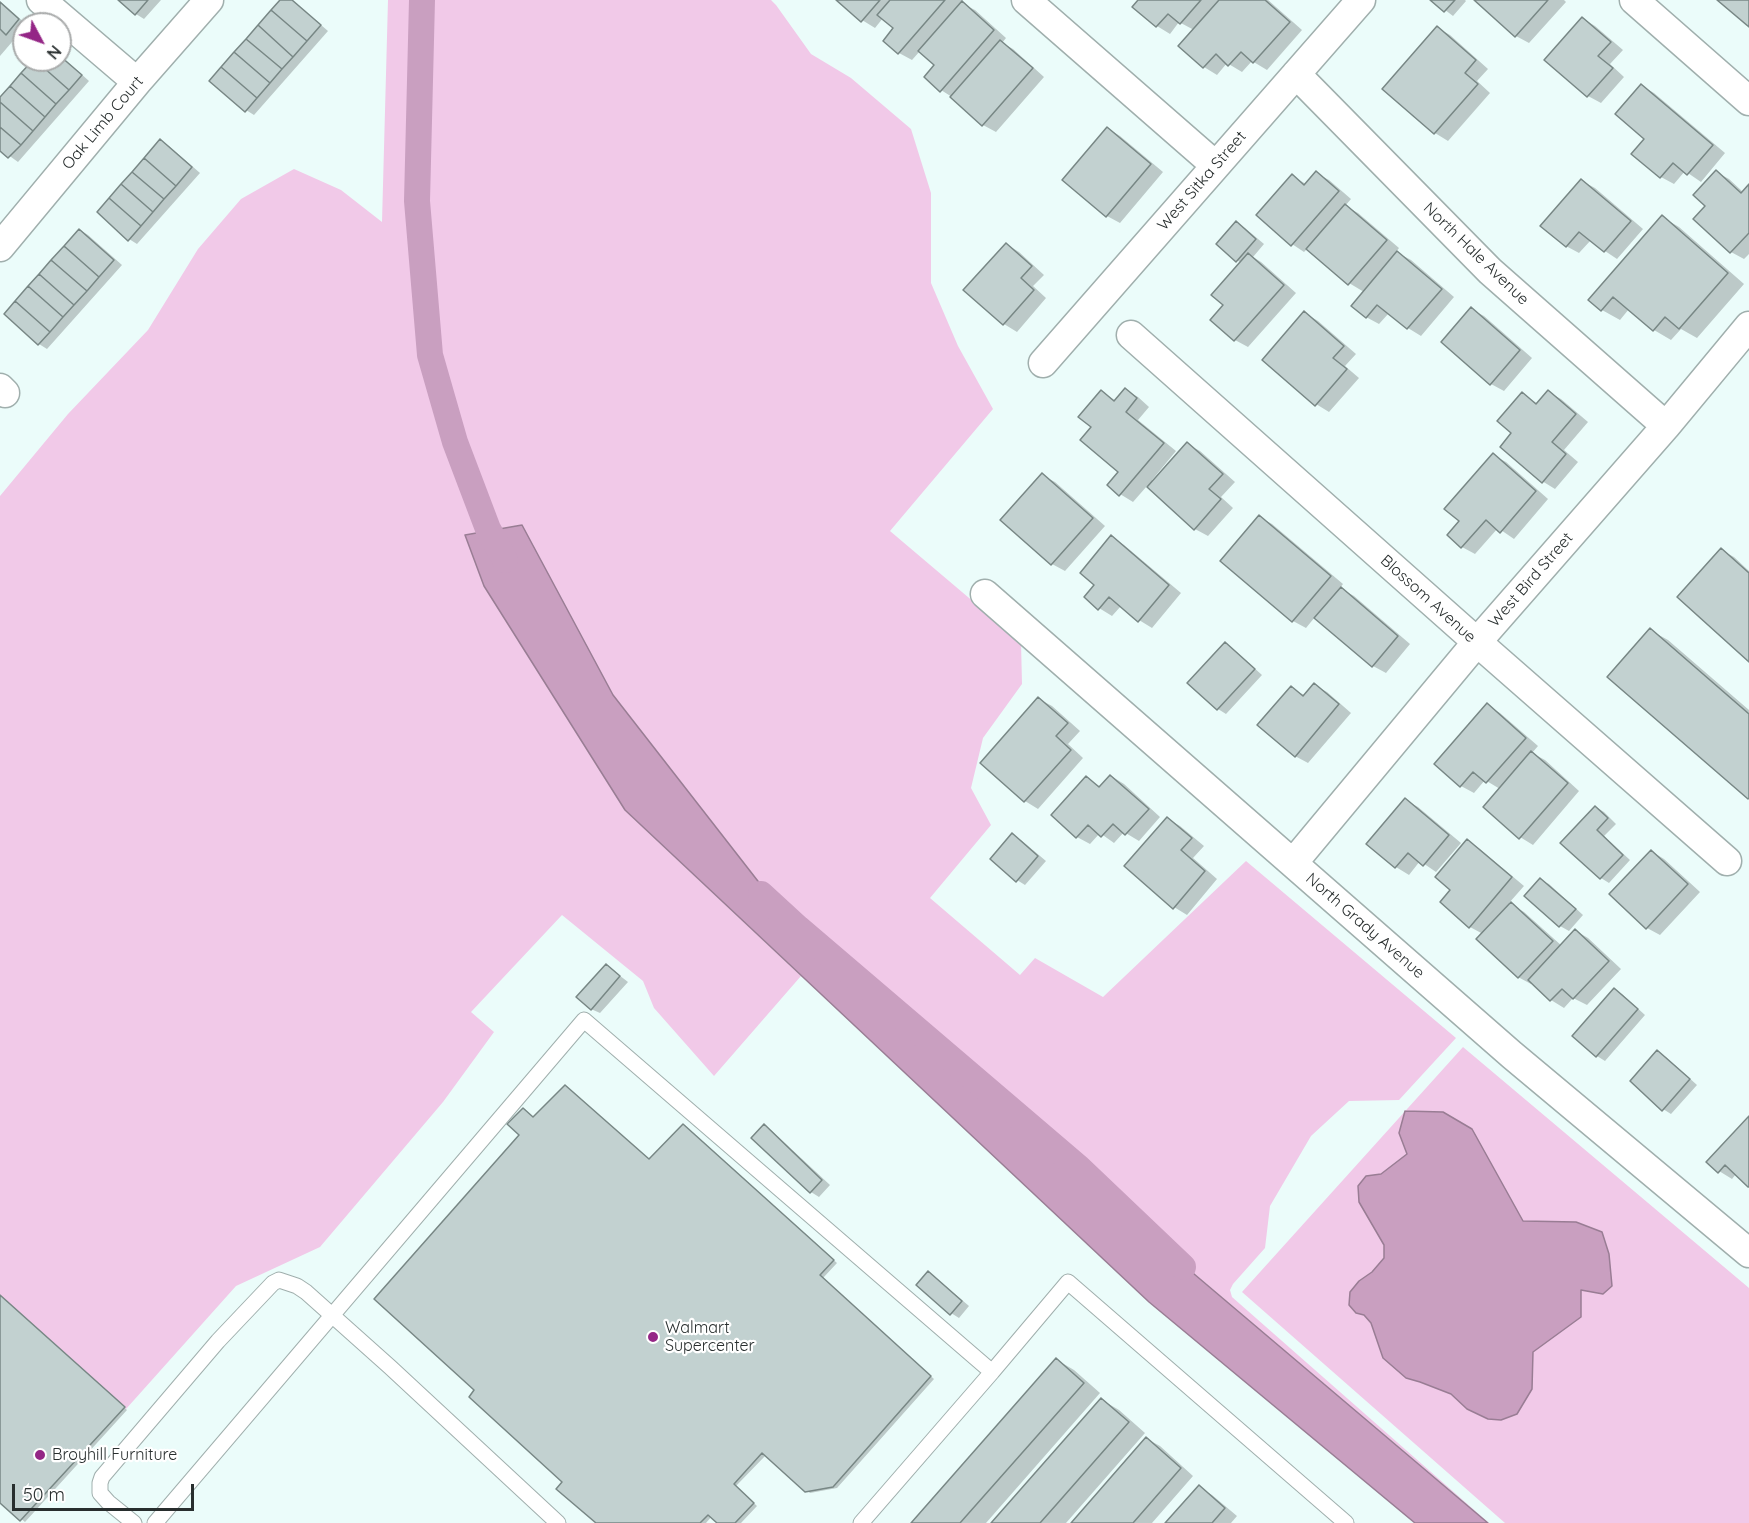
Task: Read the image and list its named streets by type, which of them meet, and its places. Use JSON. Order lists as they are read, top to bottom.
{
  "streets": {
    "street": [
      "Oak Limb Court",
      "West Sitka Street",
      "North Hale Avenue",
      "West Bird Street",
      "Blossom Avenue",
      "North Grady Avenue"
    ]
  },
  "crossings": [
    ["West Sitka Street", "North Hale Avenue"],
    ["North Hale Avenue", "West Bird Street"],
    ["West Bird Street", "Blossom Avenue"],
    ["West Bird Street", "North Grady Avenue"]
  ],
  "places": ["Walmart Supercenter", "Broyhill Furniture"],
  "scale_bar": "50 m",
  "north": "bottom right"
}
